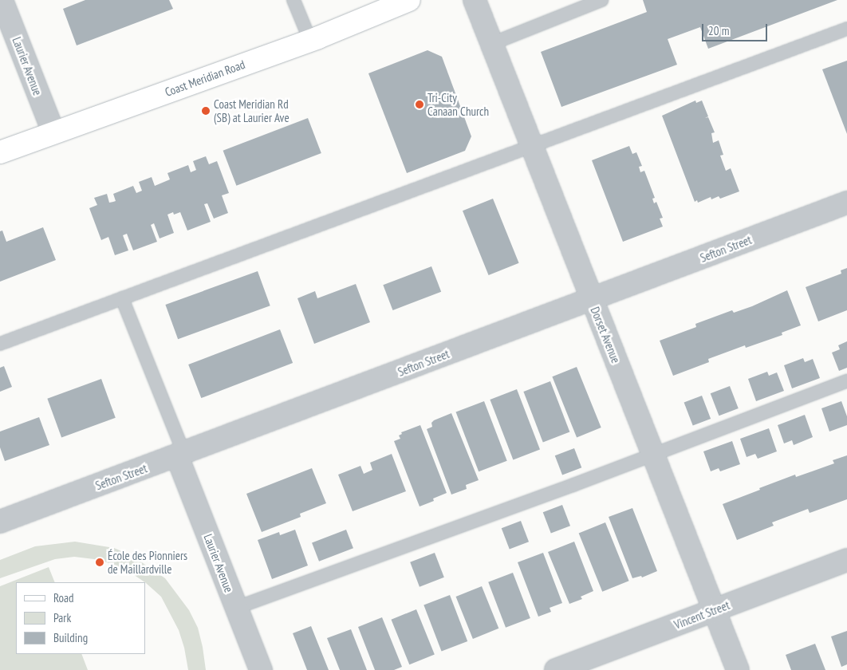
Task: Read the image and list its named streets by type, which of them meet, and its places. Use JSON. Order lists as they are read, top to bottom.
{
  "streets": {
    "main road": ["Coast Meridian Road"],
    "street": [
      "Laurier Avenue",
      "Sefton Street",
      "Dorset Avenue",
      "Vincent Street"
    ]
  },
  "crossings": [
    ["Laurier Avenue", "Coast Meridian Road"],
    ["Laurier Avenue", "Sefton Street"],
    ["Sefton Street", "Dorset Avenue"],
    ["Dorset Avenue", "Vincent Street"]
  ],
  "places": ["Tri-City Canaan Church", "Coast Meridian Rd (SB) at Laurier Ave", "École des Pionniers de Maillardville"],
  "legend": ["Road", "Park", "Building"],
  "scale_bar": "20 m"
}
